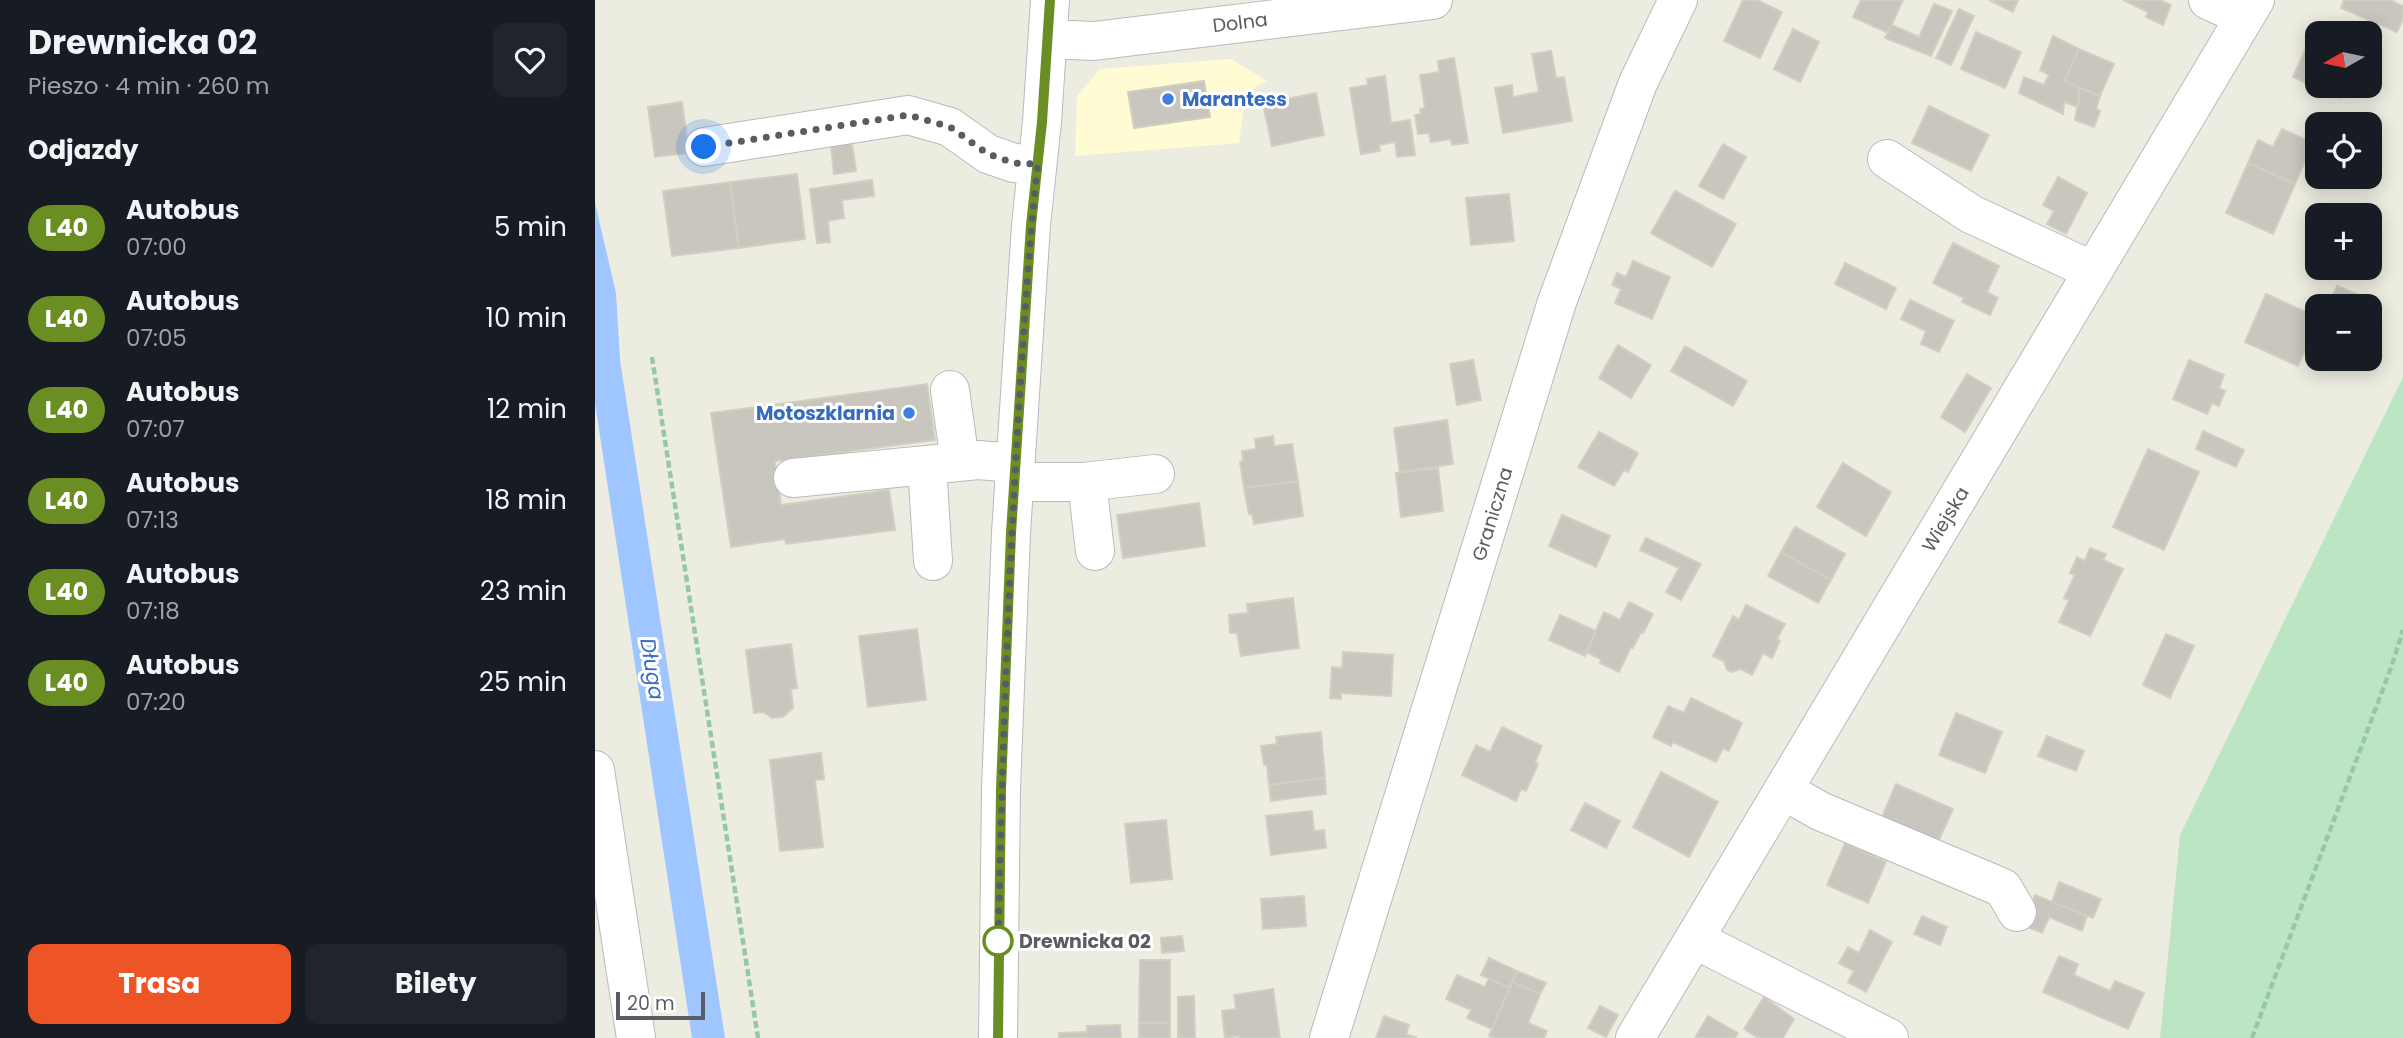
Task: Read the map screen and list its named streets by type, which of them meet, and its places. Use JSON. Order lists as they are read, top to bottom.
{
  "streets": {
    "street": ["Dolna", "Graniczna", "Wiejska"]
  },
  "water": ["Długa"],
  "places": ["Marantess", "Motoszklarnia", "Drewnicka 02"],
  "lines": ["bus line L40"],
  "scale_bar": "20 m",
  "north": "left",
  "page": {
    "heading": [
      ["Drewnicka 02", "Pieszo · 4 min · 260 m"],
      "Odjazdy"
    ],
    "map_buttons": ["+", "−"],
    "list": [
      {
        "mark": "L40",
        "name": "Autobus",
        "note": "07:00",
        "value": "5 min"
      },
      {
        "mark": "L40",
        "name": "Autobus",
        "note": "07:05",
        "value": "10 min"
      },
      {
        "mark": "L40",
        "name": "Autobus",
        "note": "07:07",
        "value": "12 min"
      },
      {
        "mark": "L40",
        "name": "Autobus",
        "note": "07:13",
        "value": "18 min"
      },
      {
        "mark": "L40",
        "name": "Autobus",
        "note": "07:18",
        "value": "23 min"
      },
      {
        "mark": "L40",
        "name": "Autobus",
        "note": "07:20",
        "value": "25 min"
      }
    ],
    "buttons": ["Trasa", "Bilety"],
    "scale": "20 m"
  }
}
